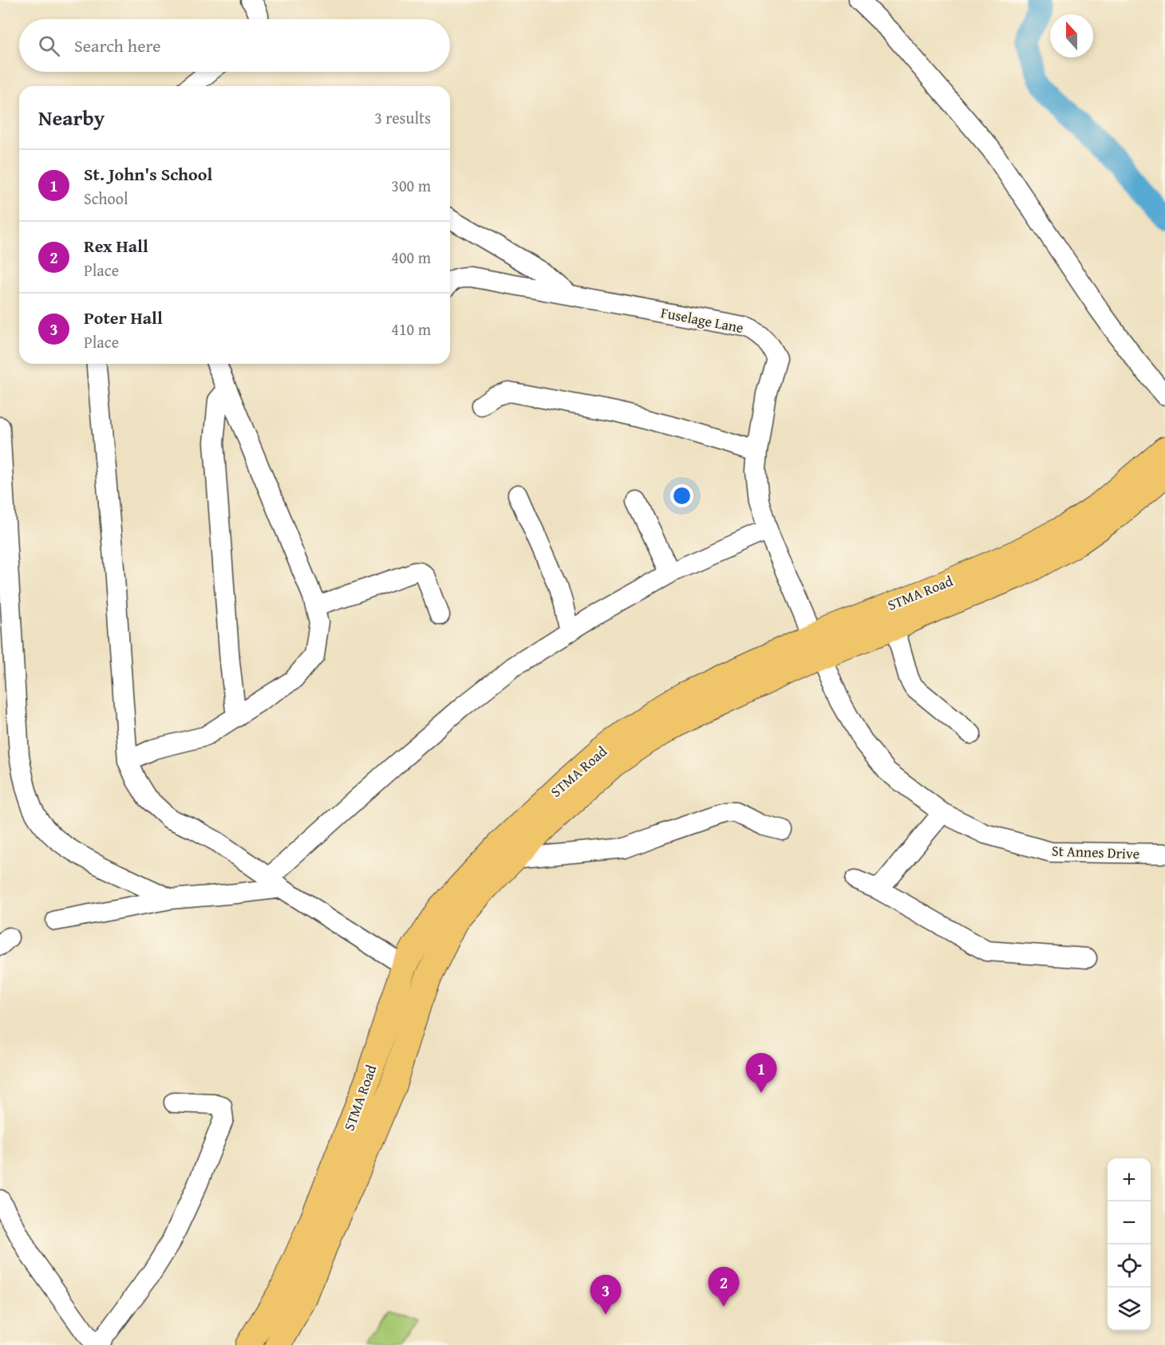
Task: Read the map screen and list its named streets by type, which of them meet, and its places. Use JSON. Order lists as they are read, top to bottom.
{
  "streets": {
    "main road": ["STMA Road"],
    "street": ["Fuselage Lane", "St Annes Drive"]
  },
  "crossings": [
    ["Fuselage Lane", "STMA Road"],
    ["Fuselage Lane", "St Annes Drive"],
    ["STMA Road", "St Annes Drive"]
  ],
  "north": "top",
  "page": {
    "search": "Search here",
    "heading": ["Nearby", "3 results"],
    "list": [
      {
        "mark": "1",
        "name": "St. John's School",
        "note": "School",
        "value": "300 m"
      },
      {
        "mark": "2",
        "name": "Rex Hall",
        "note": "Place",
        "value": "400 m"
      },
      {
        "mark": "3",
        "name": "Poter Hall",
        "note": "Place",
        "value": "410 m"
      }
    ],
    "pins": ["1", "2", "3"],
    "map_buttons": ["+", "−"]
  }
}
